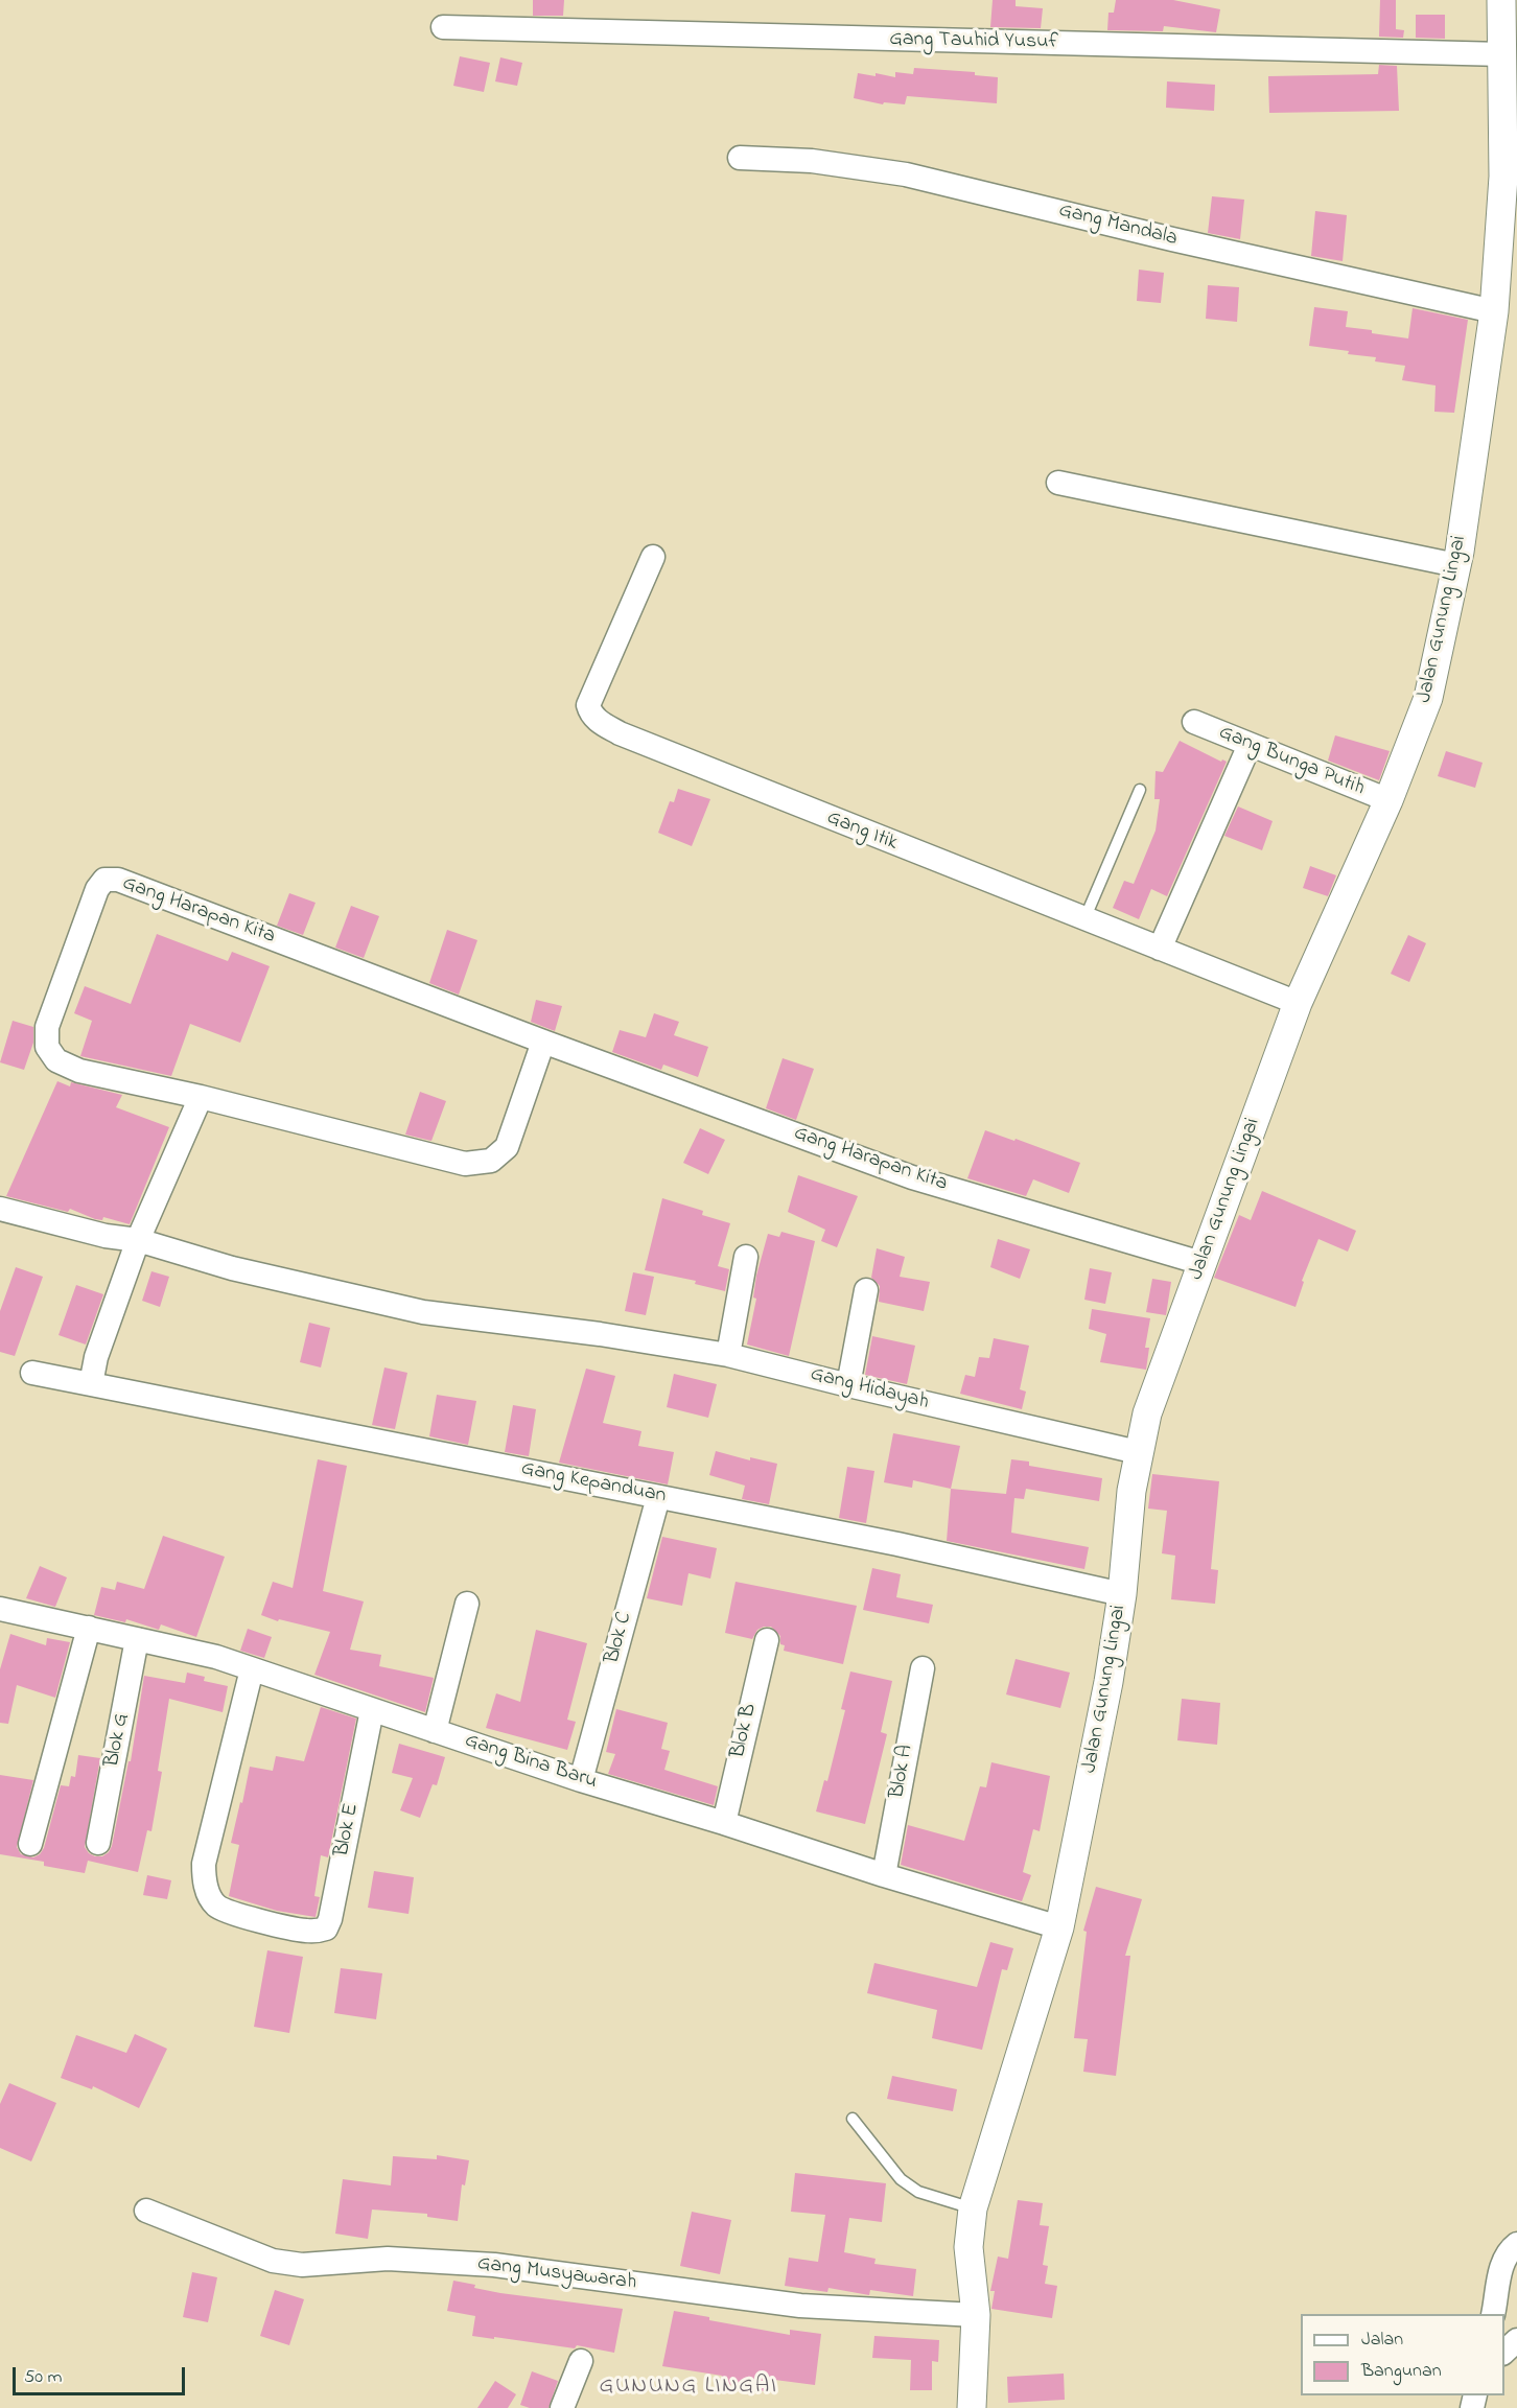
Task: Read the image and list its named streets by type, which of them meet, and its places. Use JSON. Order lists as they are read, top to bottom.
{
  "streets": {
    "street": [
      "Gang Tauhid Yusuf",
      "Gang Mandala",
      "Jalan Gunung Lingai",
      "Gang Bunga Putih",
      "Gang Itik",
      "Gang Harapan Kita",
      "Gang Hidayah",
      "Gang Kepanduan",
      "Blok C",
      "Blok B",
      "Blok G",
      "Gang Bina Baru",
      "Blok A",
      "Blok E",
      "Gang Musyawarah"
    ]
  },
  "crossings": [
    ["Gang Tauhid Yusuf", "Jalan Gunung Lingai"],
    ["Gang Mandala", "Jalan Gunung Lingai"],
    ["Jalan Gunung Lingai", "Gang Bunga Putih"],
    ["Jalan Gunung Lingai", "Gang Itik"],
    ["Jalan Gunung Lingai", "Gang Harapan Kita"],
    ["Jalan Gunung Lingai", "Gang Hidayah"],
    ["Jalan Gunung Lingai", "Gang Kepanduan"],
    ["Jalan Gunung Lingai", "Gang Bina Baru"],
    ["Jalan Gunung Lingai", "Gang Musyawarah"],
    ["Gang Kepanduan", "Blok C"],
    ["Blok C", "Gang Bina Baru"],
    ["Blok B", "Gang Bina Baru"],
    ["Blok G", "Gang Bina Baru"],
    ["Gang Bina Baru", "Blok A"],
    ["Gang Bina Baru", "Blok E"]
  ],
  "districts": ["GUNUNG LINGAI"],
  "legend": ["Jalan", "Bangunan"],
  "scale_bar": "50 m"
}
